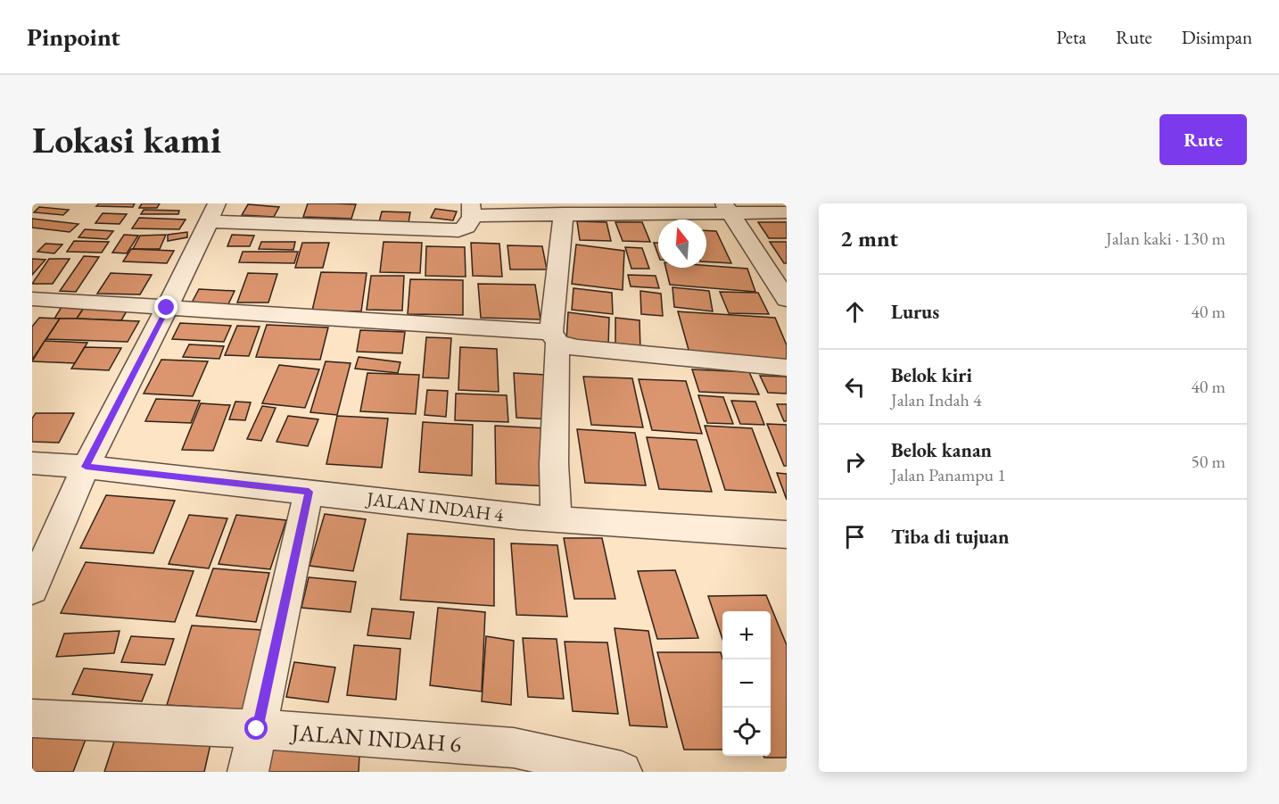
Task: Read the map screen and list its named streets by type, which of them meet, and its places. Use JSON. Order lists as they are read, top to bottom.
{
  "streets": {
    "street": ["JALAN INDAH 4", "JALAN INDAH 6"]
  },
  "north": "top",
  "page": {
    "header": "Pinpoint",
    "nav": ["Peta", "Rute", "Disimpan"],
    "buttons": "Rute",
    "title": "Lokasi kami",
    "heading": ["2 mnt", "Jalan kaki · 130 m"],
    "list": [
      ["Lurus", "40 m"],
      ["Belok kiri", "Jalan Indah 4", "40 m"],
      ["Belok kanan", "Jalan Panampu 1", "50 m"],
      "Tiba di tujuan"
    ],
    "map_buttons": ["+", "−"]
  }
}
